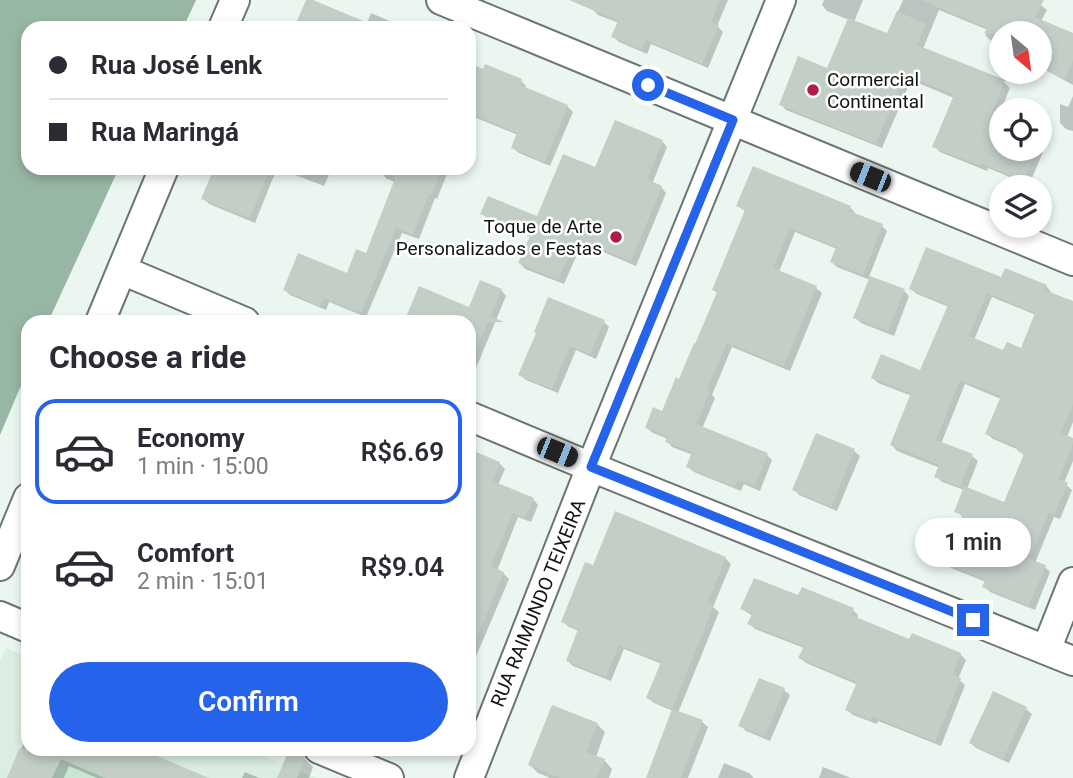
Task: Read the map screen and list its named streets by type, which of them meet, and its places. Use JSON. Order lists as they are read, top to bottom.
{
  "streets": {
    "street": ["RUA RAIMUNDO TEIXEIRA"]
  },
  "places": ["Cormercial Continental", "Toque de Arte Personalizados e Festas"],
  "north": "bottom right",
  "page": {
    "banner": ["Rua José Lenk", "Rua Maringá"],
    "heading": "Choose a ride",
    "list": [
      {
        "name": "Economy",
        "note": "1 min · 15:00",
        "value": "R$6.69"
      },
      {
        "name": "Comfort",
        "note": "2 min · 15:01",
        "value": "R$9.04"
      }
    ],
    "bubble": "1 min",
    "buttons": "Confirm"
  }
}
